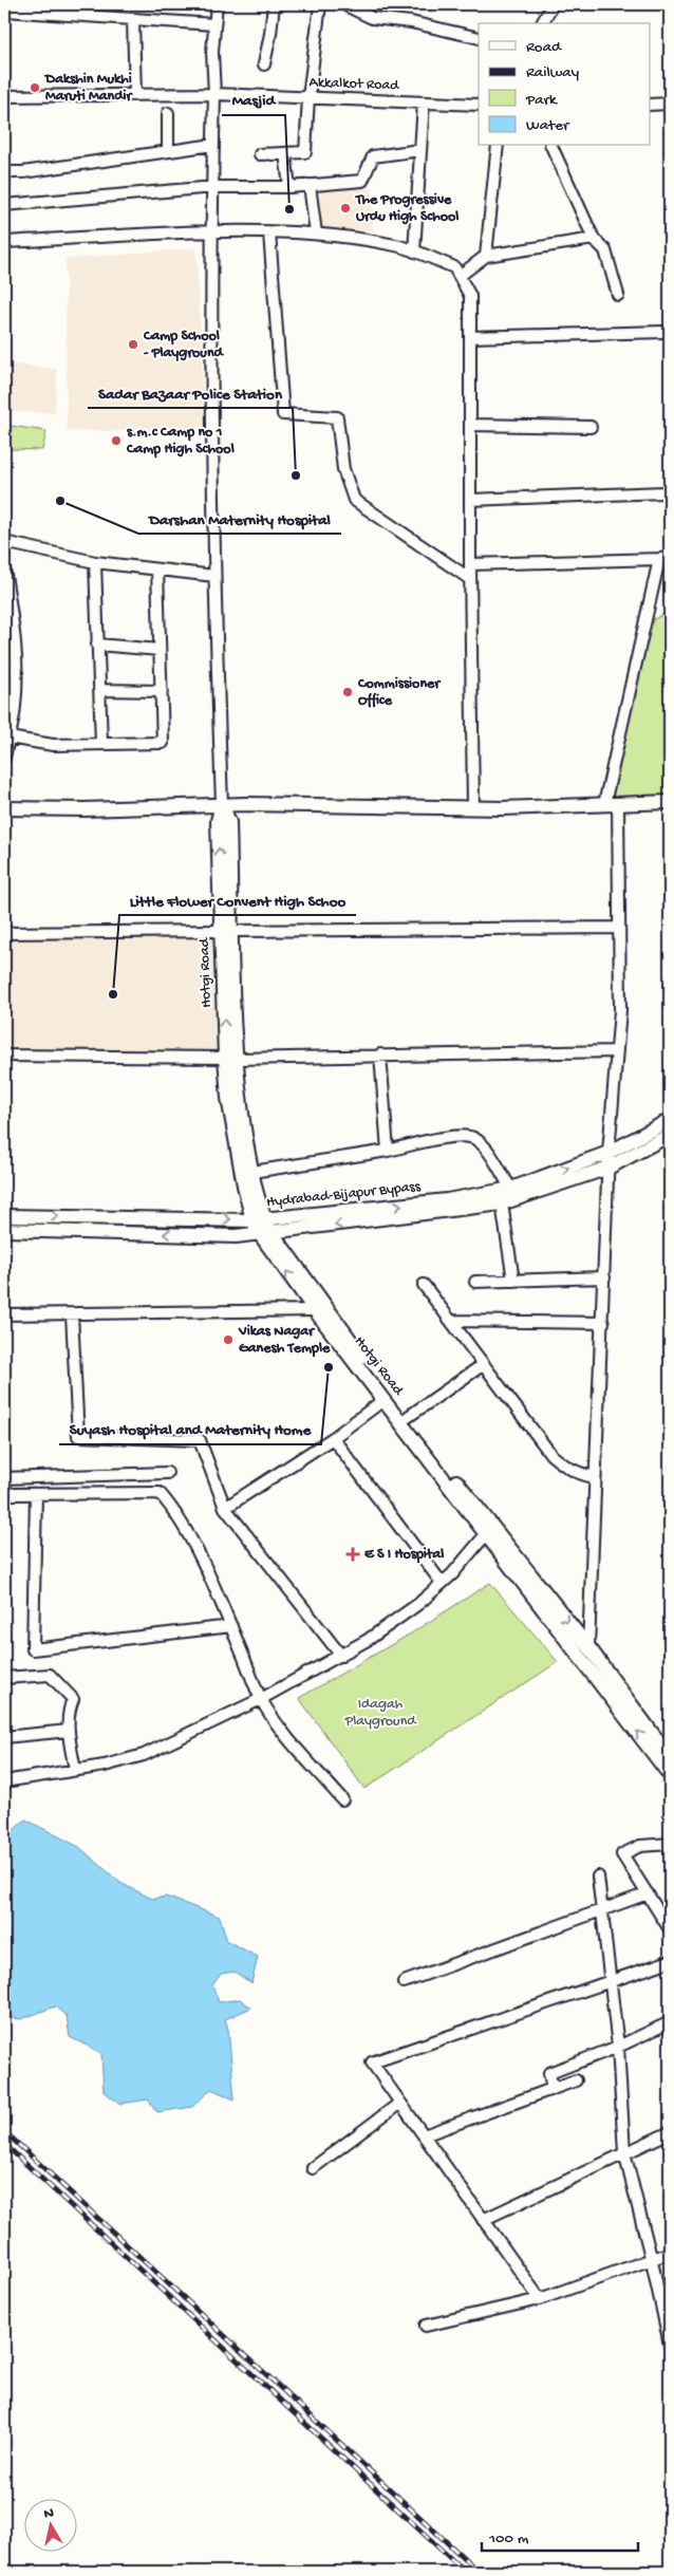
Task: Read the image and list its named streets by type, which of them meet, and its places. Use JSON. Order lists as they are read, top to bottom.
{
  "streets": {
    "main road": ["Hotgi Road", "Hydrabad-Bijapur Bypass"],
    "street": ["Akkalkot Road"]
  },
  "crossings": [
    ["Hotgi Road", "Hydrabad-Bijapur Bypass"]
  ],
  "parks": ["Idagah Playground"],
  "places": {
    "other": [
      "Dakshin Mukhi Maruti Mandir",
      "The Progressive Urdu High School",
      "Masjid",
      "Camp School - Playground",
      "s.m.c Camp no 1 Camp High School",
      "Sadar Bazaar Police Station",
      "Darshan Maternity Hospital",
      "Commissioner Office",
      "Little Flower Convent High Schoo",
      "Vikas Nagar Ganesh Temple",
      "Suyash Hospital and Maternity Home"
    ],
    "health": ["E S I Hospital"]
  },
  "legend": [
    "Road",
    "Railway",
    "Park",
    "Water"
  ],
  "scale_bar": "100 m",
  "north": "top"
}
